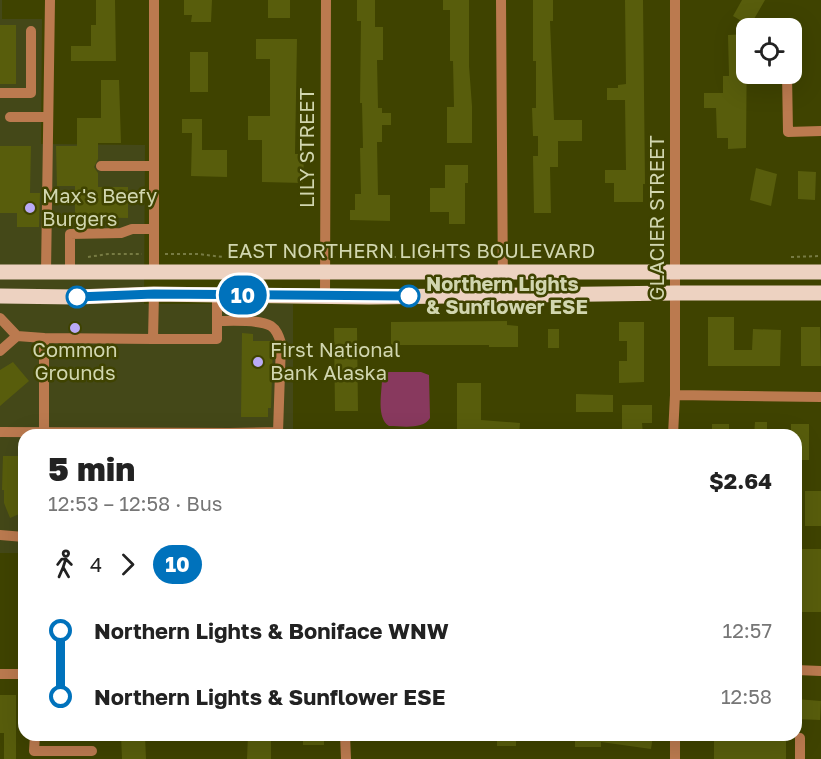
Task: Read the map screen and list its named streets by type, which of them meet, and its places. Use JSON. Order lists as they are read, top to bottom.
{
  "streets": {
    "main road": ["EAST NORTHERN LIGHTS BOULEVARD"],
    "street": ["LILY STREET", "GLACIER STREET"]
  },
  "crossings": [
    ["LILY STREET", "EAST NORTHERN LIGHTS BOULEVARD"],
    ["GLACIER STREET", "EAST NORTHERN LIGHTS BOULEVARD"]
  ],
  "places": [
    "Max's Beefy Burgers",
    "Northern Lights & Sunflower ESE",
    "Common Grounds",
    "First National Bank Alaska"
  ],
  "lines": ["bus line 10"],
  "page": {
    "on_map": "10",
    "heading": ["5 min", "12:53 – 12:58 · Bus", "$2.64"],
    "legs": ["4", "10"],
    "list": [
      {
        "name": "Northern Lights & Boniface WNW",
        "value": "12:57"
      },
      {
        "name": "Northern Lights & Sunflower ESE",
        "value": "12:58"
      }
    ]
  }
}
